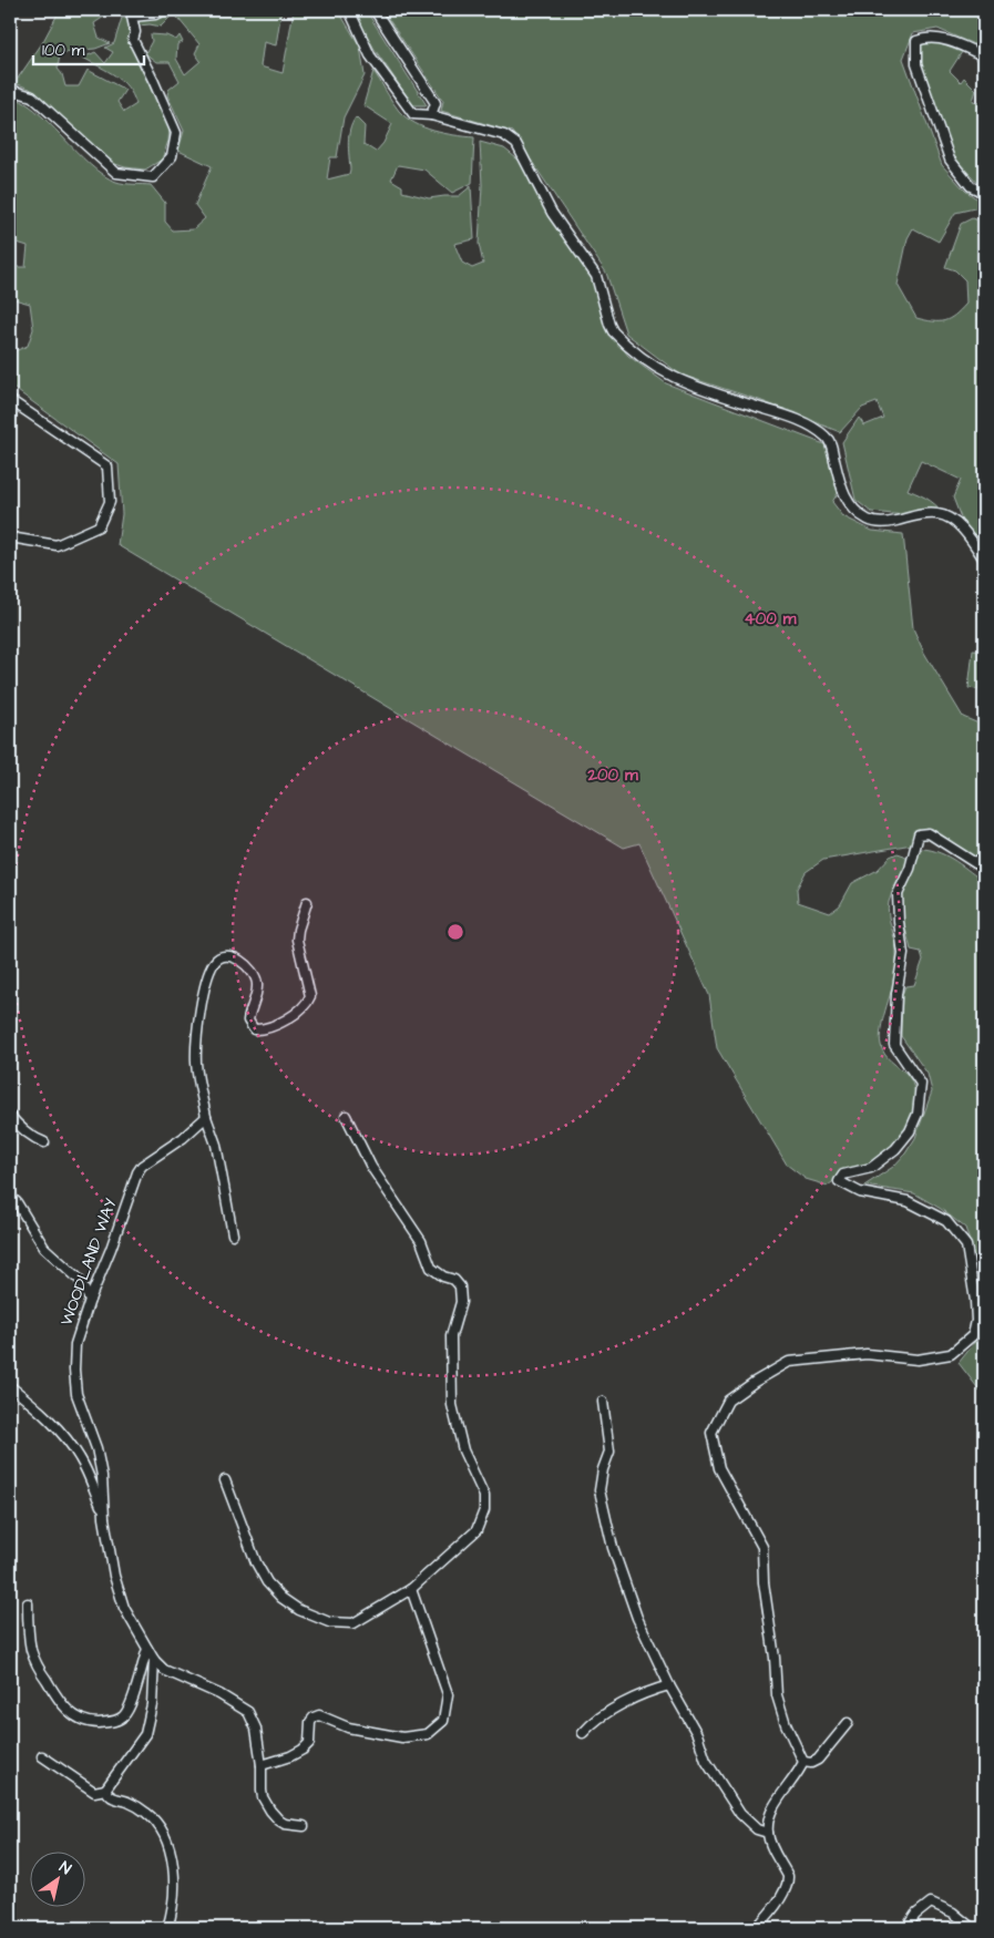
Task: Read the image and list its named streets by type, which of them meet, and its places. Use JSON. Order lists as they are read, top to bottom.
{
  "streets": {
    "street": ["WOODLAND WAY"]
  },
  "scale_bar": "100 m",
  "north": "top right",
  "rings": ["400 m", "200 m"]
}
